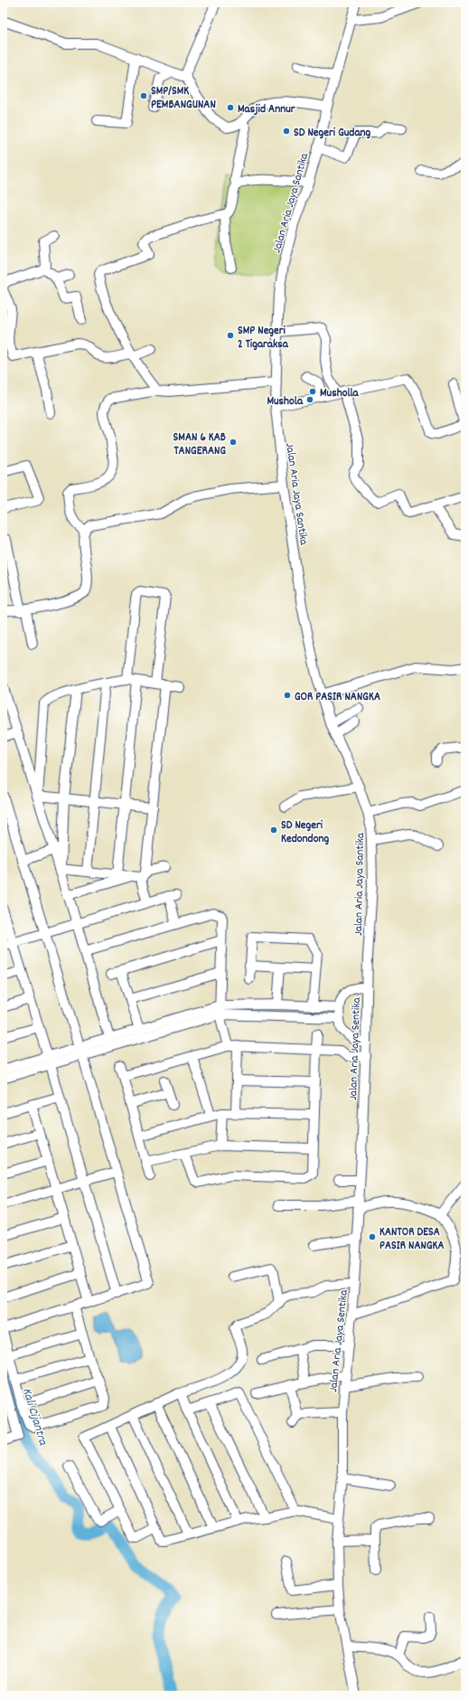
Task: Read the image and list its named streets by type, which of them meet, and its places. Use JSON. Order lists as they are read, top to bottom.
{
  "streets": {
    "street": ["Jalan Aria Jaya Santika", "Jalan Aria Jaya Sentika"]
  },
  "crossings": [
    ["Jalan Aria Jaya Santika", "Jalan Aria Jaya Sentika"]
  ],
  "water": ["Kali Cijantra"],
  "places": [
    "SMP/SMK PEMBANGUNAN",
    "Masjid Annur",
    "SD Negeri Gudang",
    "SMP Negeri 2 Tigaraksa",
    "Musholla",
    "Mushola",
    "SMAN 6 KAB TANGERANG",
    "GOR PASIR NANGKA",
    "SD Negeri Kedondong",
    "KANTOR DESA PASIR NANGKA"
  ]
}
